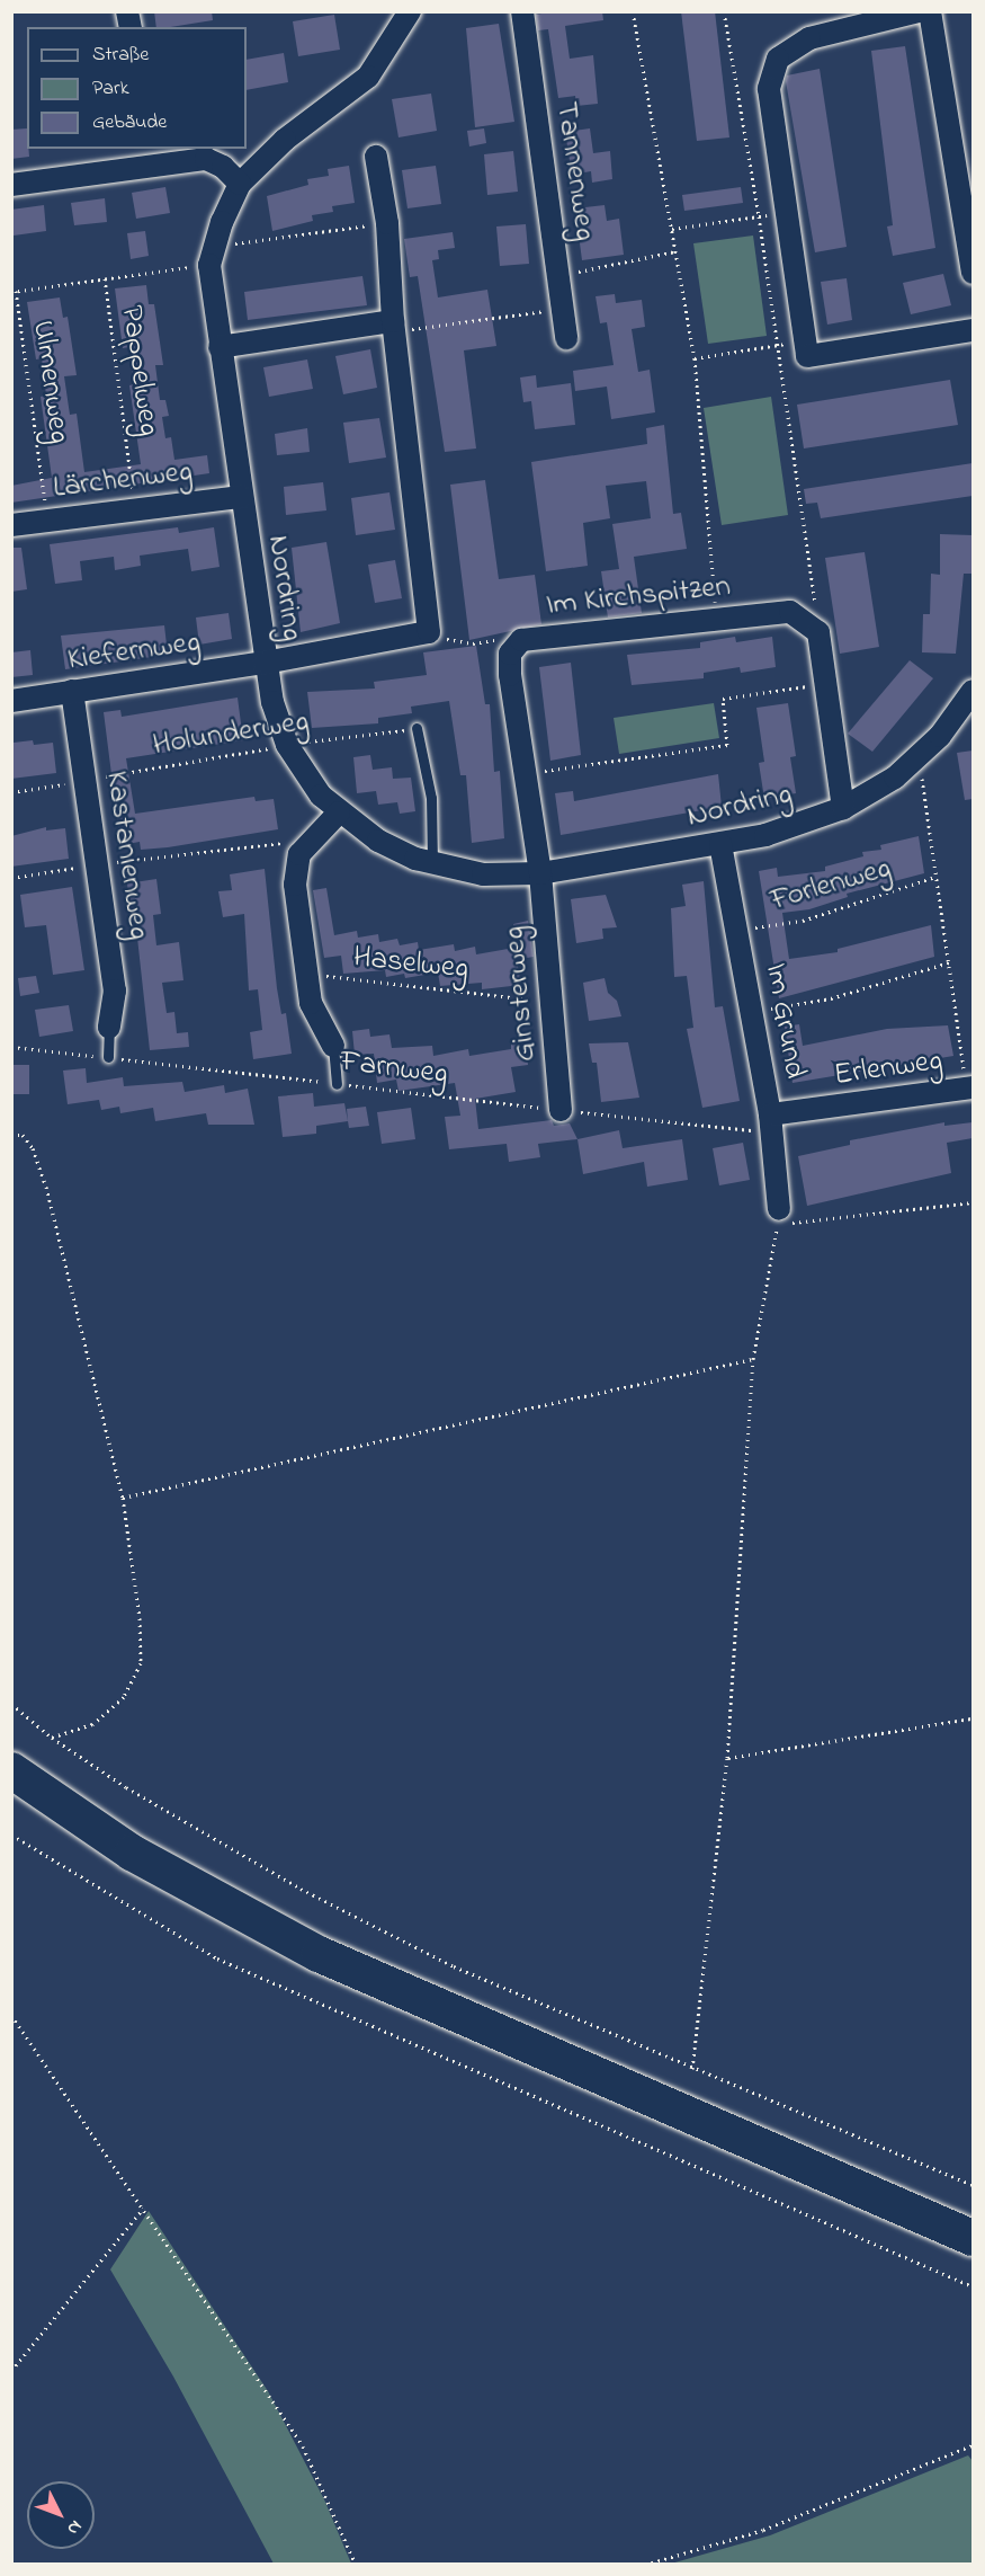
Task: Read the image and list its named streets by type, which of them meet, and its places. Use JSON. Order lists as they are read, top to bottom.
{
  "streets": {
    "street": [
      "Tannenweg",
      "Lärchenweg",
      "Nordring",
      "Im Kirchspitzen",
      "Kiefernweg",
      "Kastanienweg",
      "Ginsterweg",
      "Im Grund",
      "Erlenweg"
    ],
    "path": [
      "Pappelweg",
      "Ulmenweg",
      "Holunderweg",
      "Forlenweg",
      "Haselweg",
      "Farnweg"
    ]
  },
  "crossings": [
    ["Pappelweg", "Lärchenweg"],
    ["Ulmenweg", "Lärchenweg"],
    ["Lärchenweg", "Nordring"],
    ["Nordring", "Im Kirchspitzen"],
    ["Nordring", "Kiefernweg"],
    ["Nordring", "Holunderweg"],
    ["Nordring", "Ginsterweg"],
    ["Nordring", "Im Grund"],
    ["Im Kirchspitzen", "Ginsterweg"],
    ["Kiefernweg", "Kastanienweg"],
    ["Holunderweg", "Kastanienweg"],
    ["Forlenweg", "Im Grund"],
    ["Haselweg", "Ginsterweg"],
    ["Ginsterweg", "Farnweg"],
    ["Im Grund", "Farnweg"],
    ["Im Grund", "Erlenweg"],
    ["Farnweg", "Erlenweg"]
  ],
  "legend": ["Straße", "Park", "Gebäude"],
  "north": "bottom right"
}
